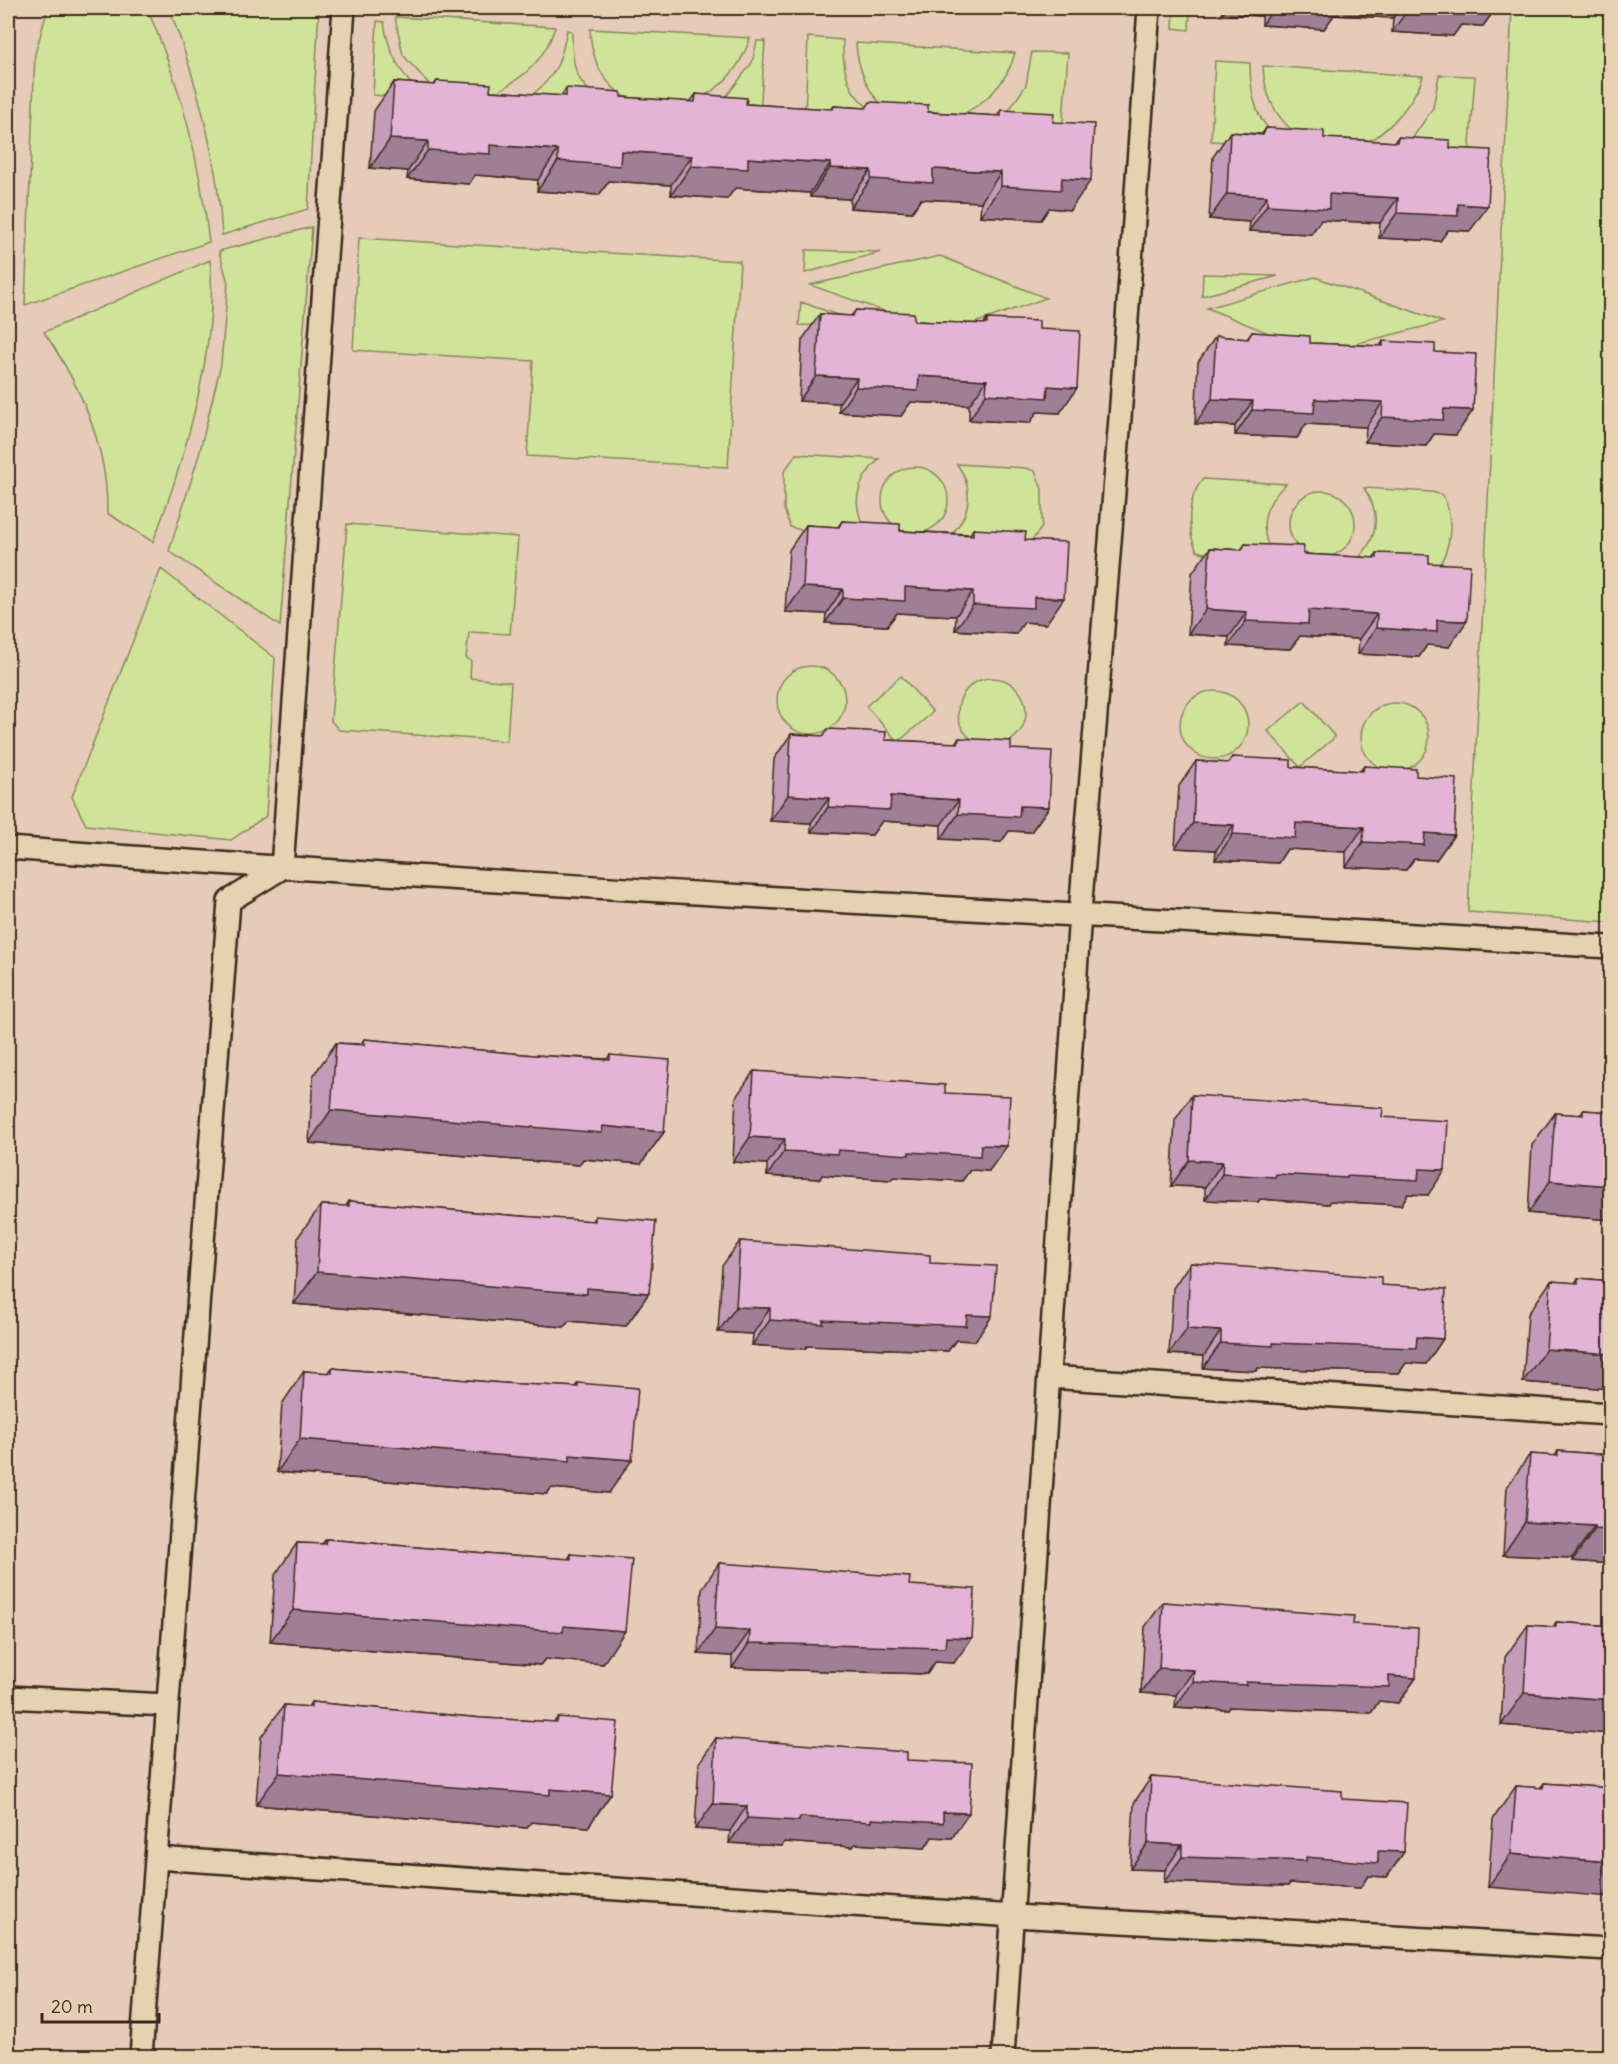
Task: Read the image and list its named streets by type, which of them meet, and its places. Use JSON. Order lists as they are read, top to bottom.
{
  "scale_bar": "20 m"
}
